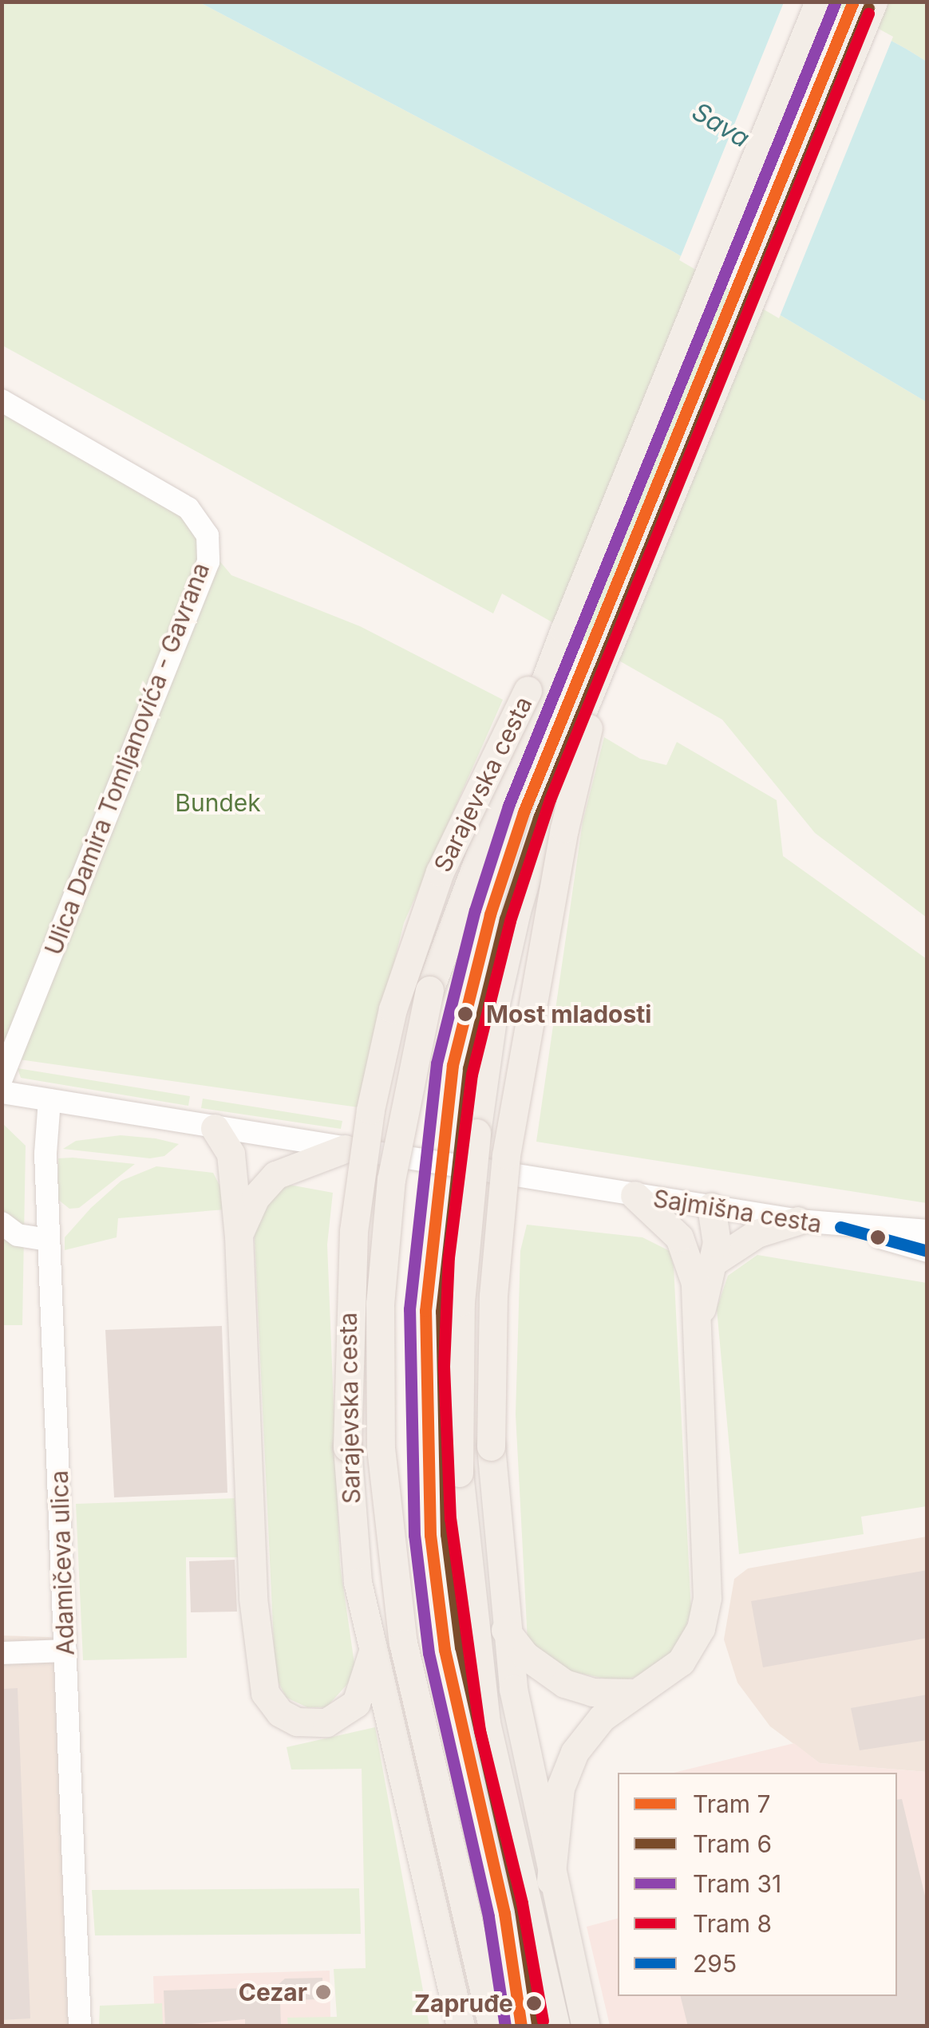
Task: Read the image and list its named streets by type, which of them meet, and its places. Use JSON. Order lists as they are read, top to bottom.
{
  "streets": {
    "main road": ["Sarajevska cesta"],
    "street": ["Ulica Damira Tomljanovića - Gavrana", "Sajmišna cesta", "Adamičeva ulica"]
  },
  "water": ["Sava"],
  "parks": ["Bundek"],
  "places": ["Most mladosti", "Cezar", "Zapruđe"],
  "lines": [
    "tram line 7",
    "tram line 31",
    "tram line 6",
    "tram line 8",
    "transit line 295"
  ],
  "legend": [
    "Tram 7",
    "Tram 6",
    "Tram 31",
    "Tram 8",
    "295"
  ]
}
